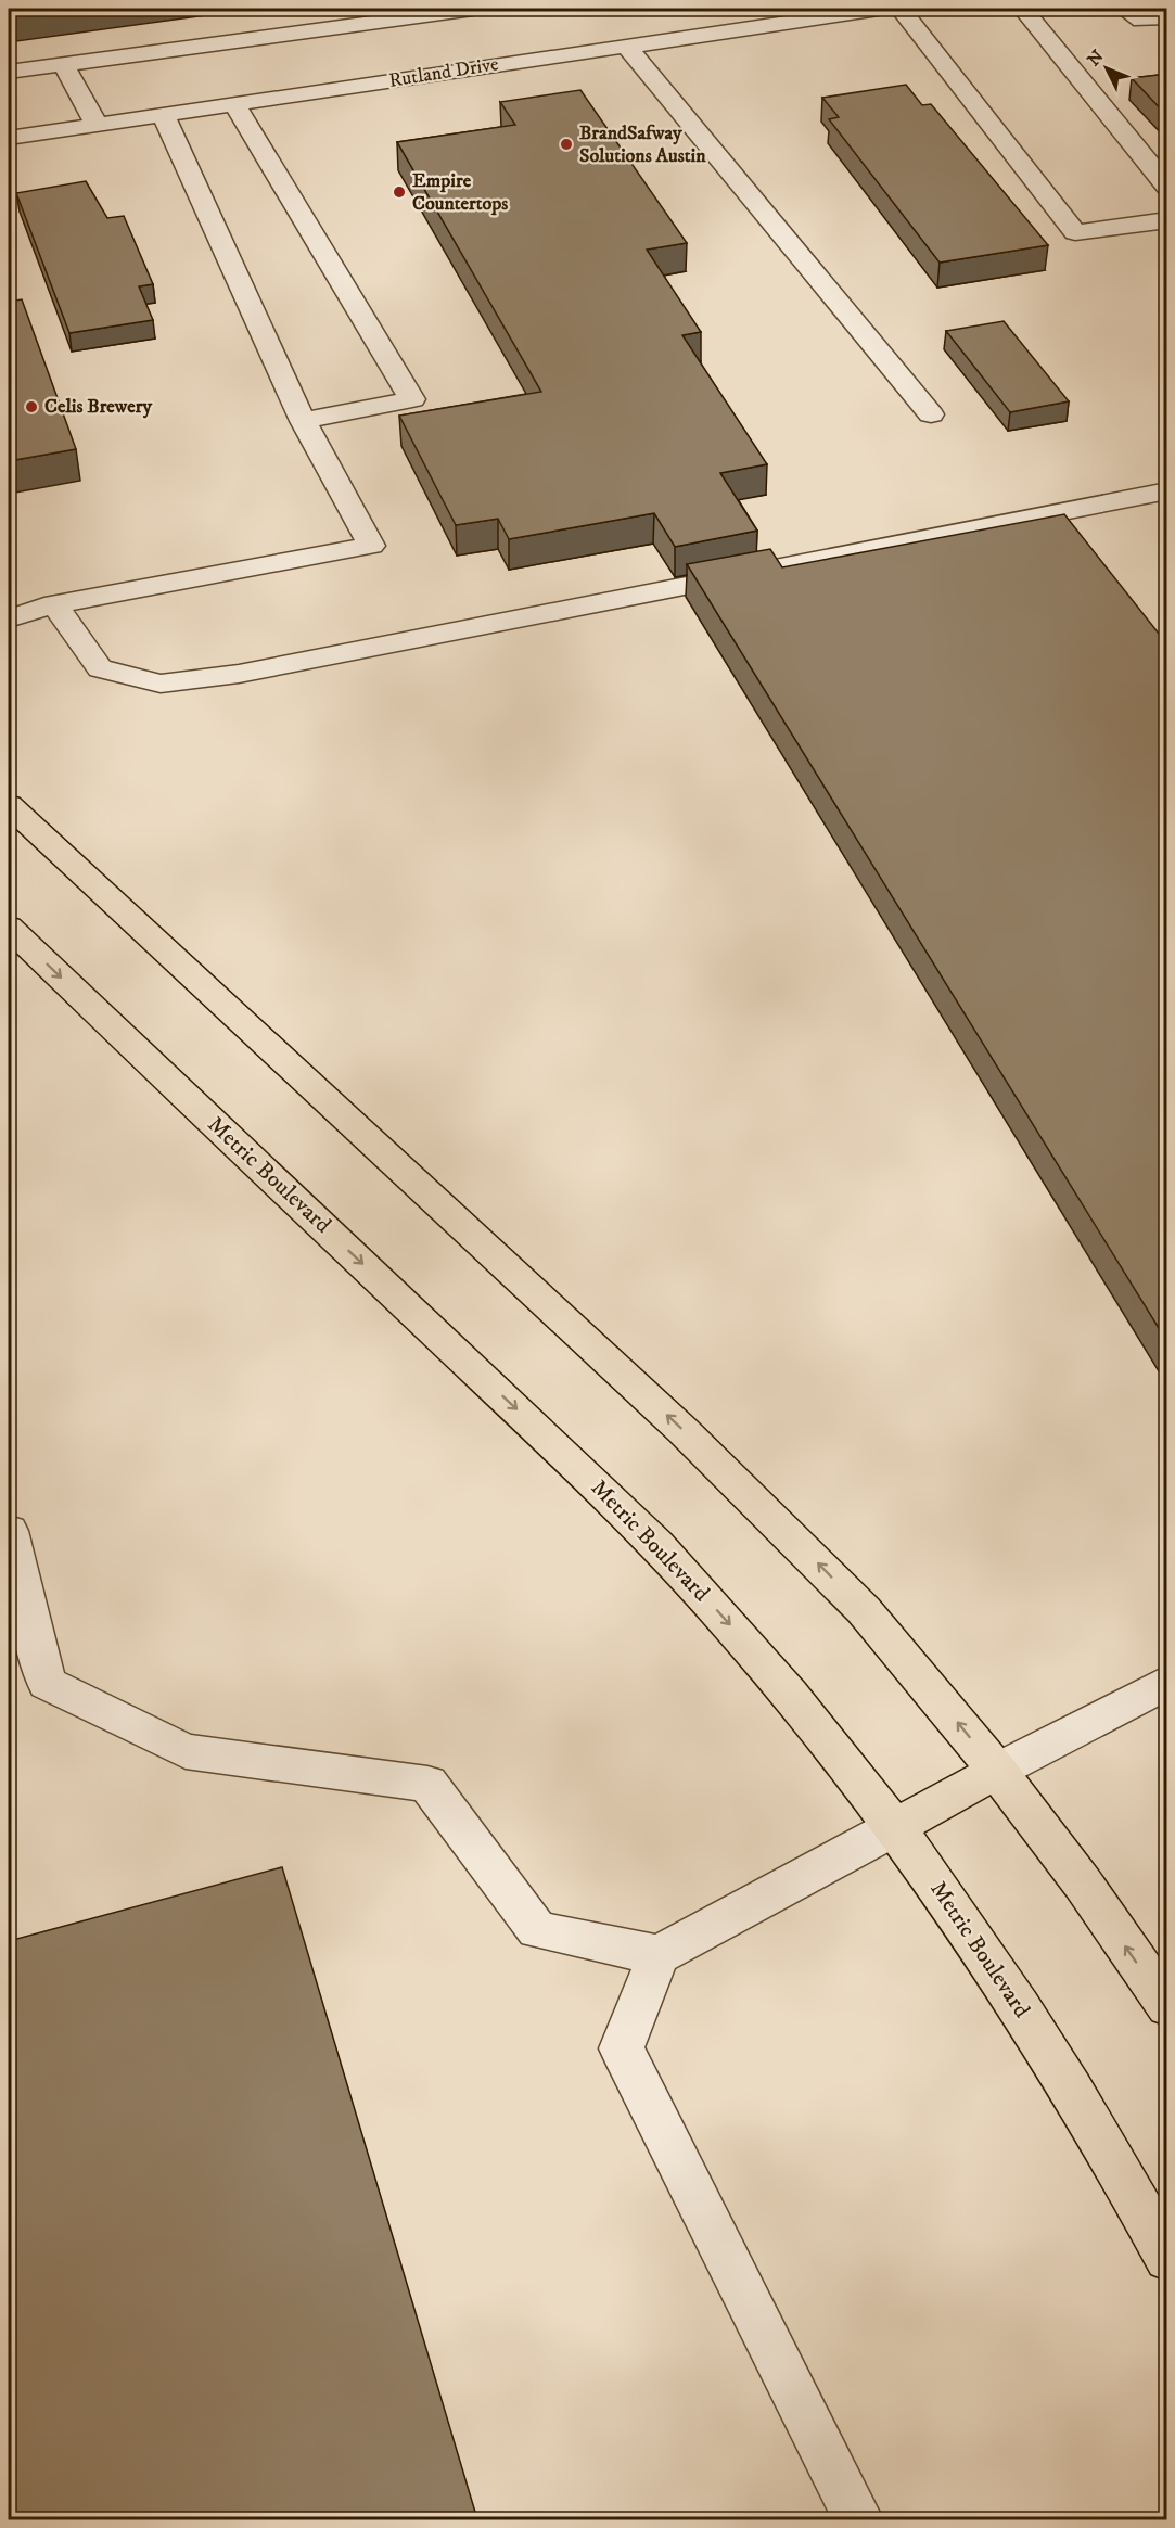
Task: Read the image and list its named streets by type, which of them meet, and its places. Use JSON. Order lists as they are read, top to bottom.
{
  "streets": {
    "main road": ["Metric Boulevard"],
    "street": ["Rutland Drive"]
  },
  "places": ["BrandSafway Solutions Austin", "Empire Countertops", "Celis Brewery"],
  "north": "top left"
}
